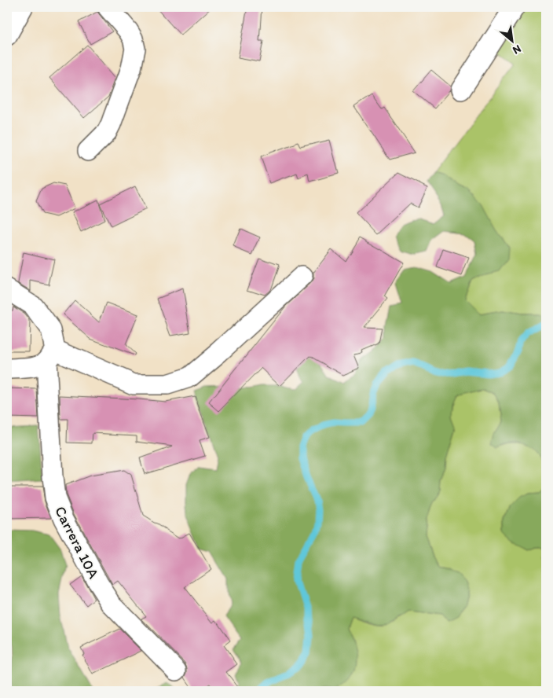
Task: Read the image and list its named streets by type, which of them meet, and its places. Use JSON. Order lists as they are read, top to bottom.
{
  "streets": {
    "street": ["Carrera 10A"]
  },
  "north": "bottom right"
}
